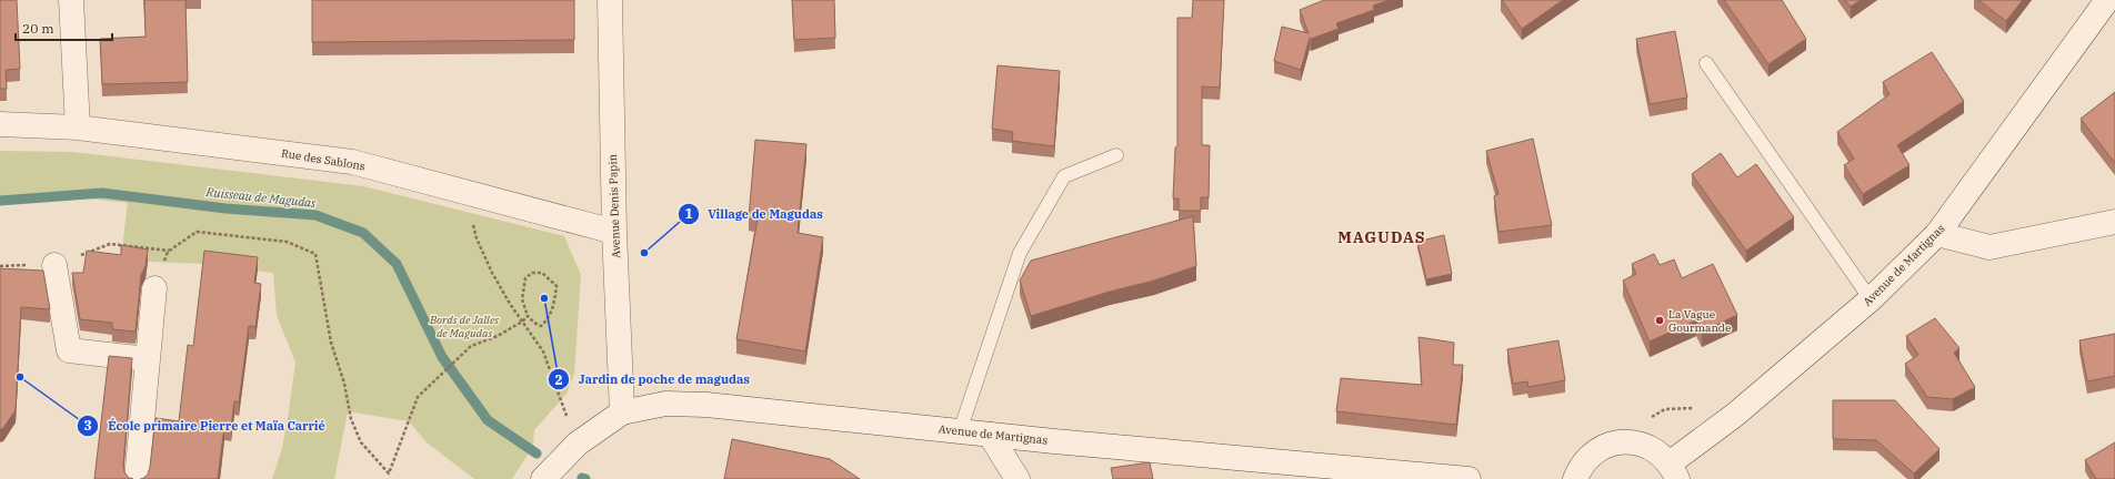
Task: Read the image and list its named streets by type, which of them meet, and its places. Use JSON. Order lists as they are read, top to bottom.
{
  "streets": {
    "street": ["Rue des Sablons", "Avenue Denis Papin", "Avenue de Martignas"]
  },
  "crossings": [
    ["Rue des Sablons", "Avenue Denis Papin"],
    ["Avenue Denis Papin", "Avenue de Martignas"]
  ],
  "districts": ["MAGUDAS"],
  "water": ["Ruisseau de Magudas"],
  "parks": ["Bords de Jalles de Magudas"],
  "places": [
    "Village de Magudas",
    "Jardin de poche de magudas",
    "La Vague Gourmande",
    "École primaire Pierre et Maïa Carrié"
  ],
  "scale_bar": "20 m"
}
